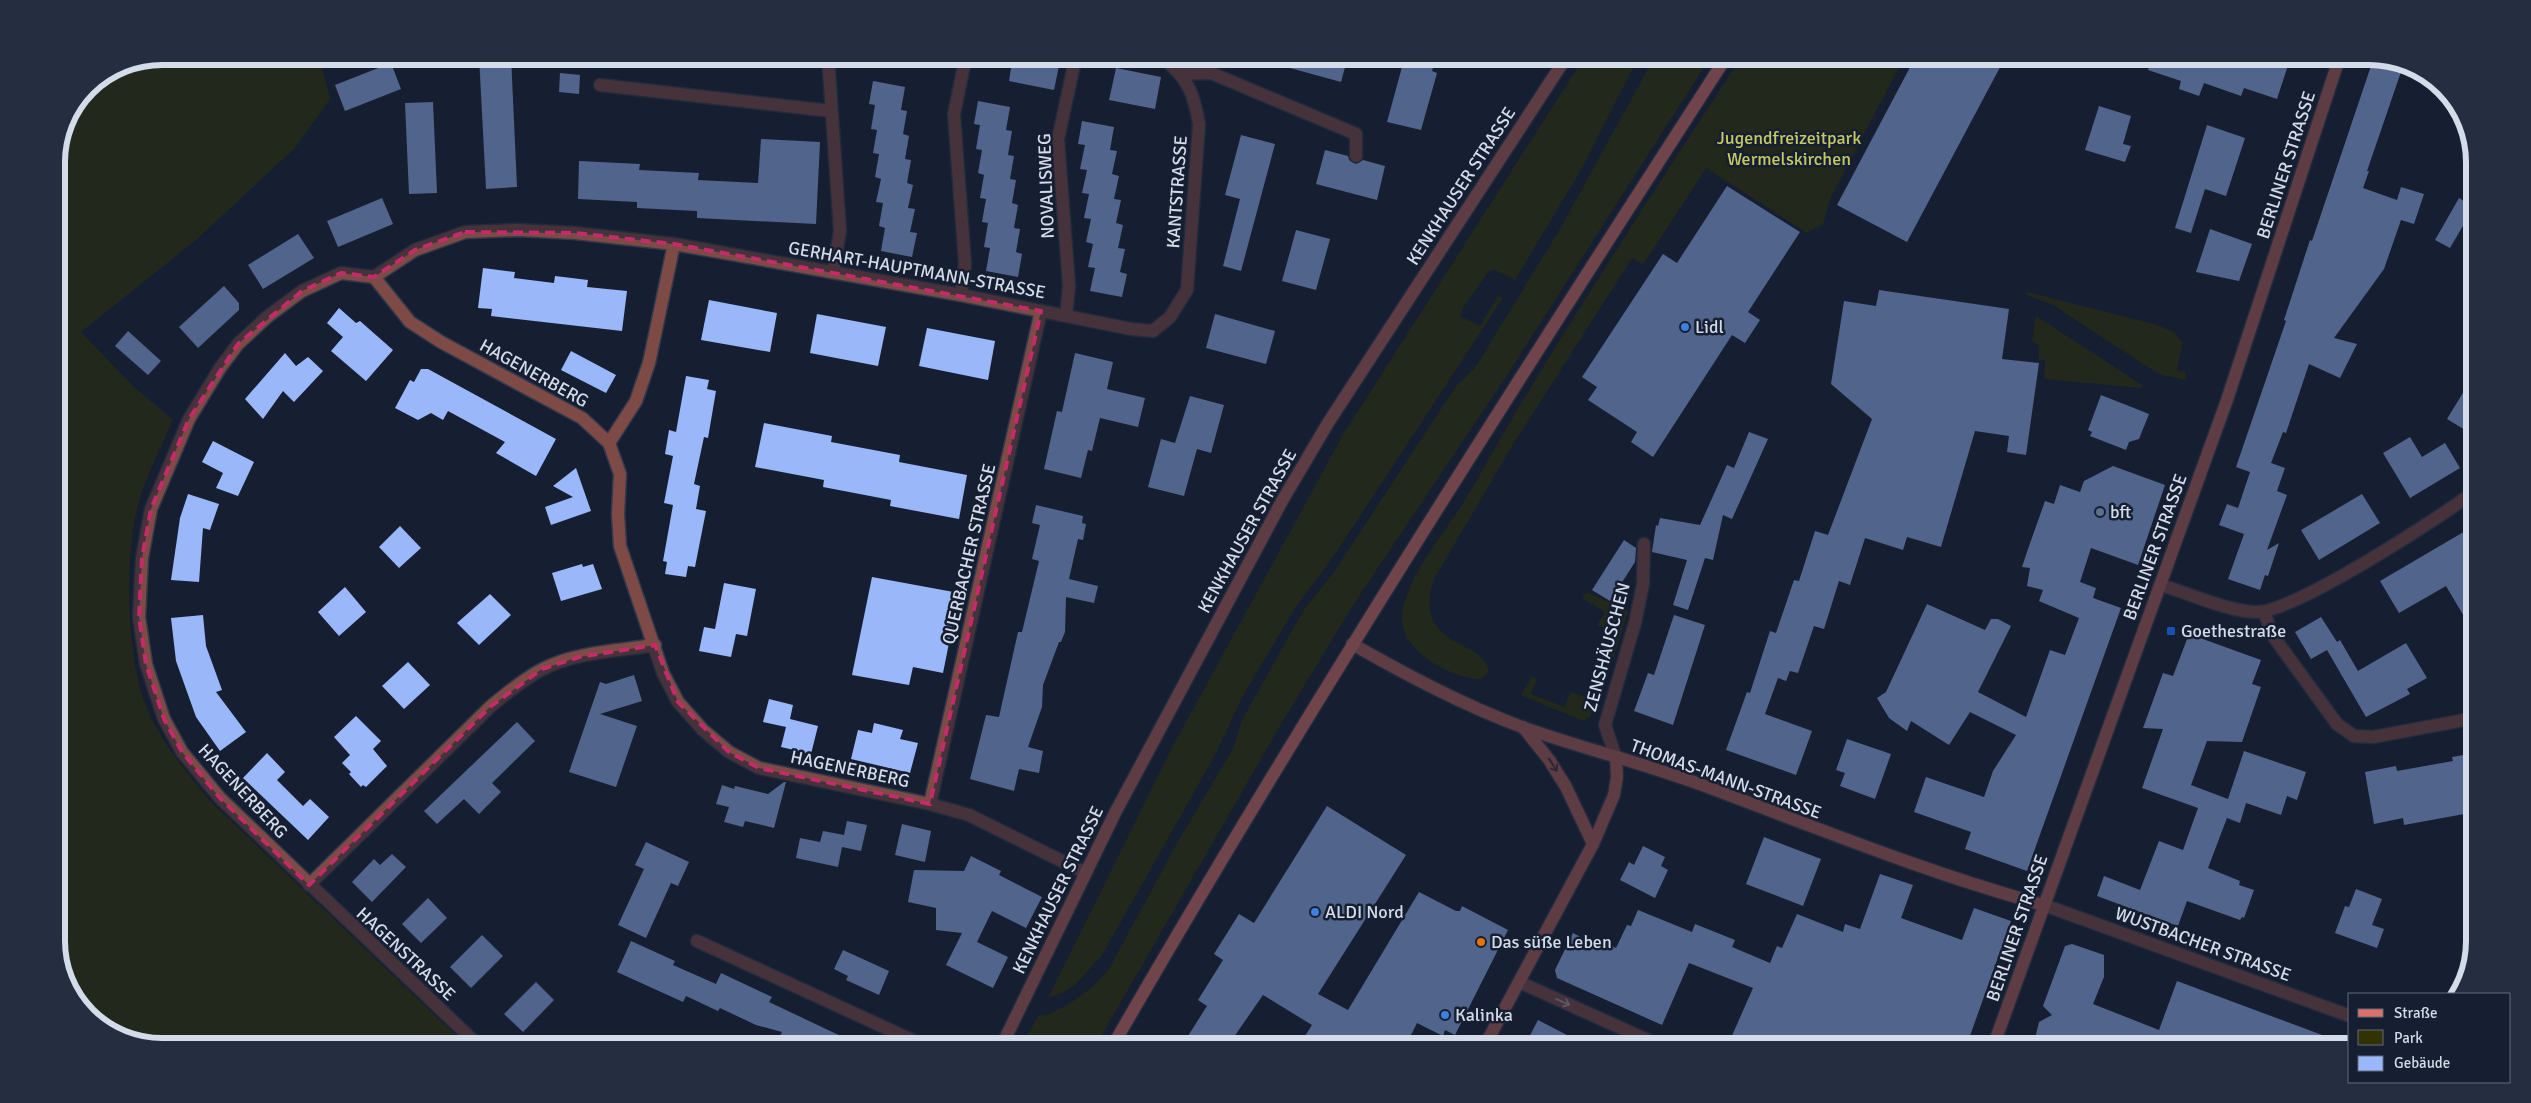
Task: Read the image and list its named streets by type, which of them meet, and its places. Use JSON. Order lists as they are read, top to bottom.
{
  "streets": {
    "main road": ["BERLINER STRASSE", "KENKHAUSER STRASSE", "THOMAS-MANN-STRASSE"],
    "street": [
      "NOVALISWEG",
      "KANTSTRASSE",
      "GERHART-HAUPTMANN-STRASSE",
      "HAGENERBERG",
      "QUERBACHER STRASSE",
      "ZENSHÄUSCHEN",
      "WUSTBACHER STRASSE",
      "HAGENSTRASSE"
    ]
  },
  "crossings": [
    ["BERLINER STRASSE", "THOMAS-MANN-STRASSE"],
    ["BERLINER STRASSE", "WUSTBACHER STRASSE"],
    ["NOVALISWEG", "GERHART-HAUPTMANN-STRASSE"],
    ["KENKHAUSER STRASSE", "HAGENERBERG"],
    ["KANTSTRASSE", "GERHART-HAUPTMANN-STRASSE"],
    ["GERHART-HAUPTMANN-STRASSE", "HAGENERBERG"],
    ["GERHART-HAUPTMANN-STRASSE", "QUERBACHER STRASSE"],
    ["HAGENERBERG", "QUERBACHER STRASSE"],
    ["HAGENERBERG", "HAGENSTRASSE"],
    ["ZENSHÄUSCHEN", "THOMAS-MANN-STRASSE"],
    ["THOMAS-MANN-STRASSE", "WUSTBACHER STRASSE"]
  ],
  "parks": ["Jugendfreizeitpark Wermelskirchen"],
  "places": {
    "other": [
      "Lidl",
      "bft",
      "ALDI Nord",
      "Das süße Leben",
      "Kalinka"
    ],
    "transit": ["Goethestraße"]
  },
  "legend": ["Straße", "Park", "Gebäude"]
}
